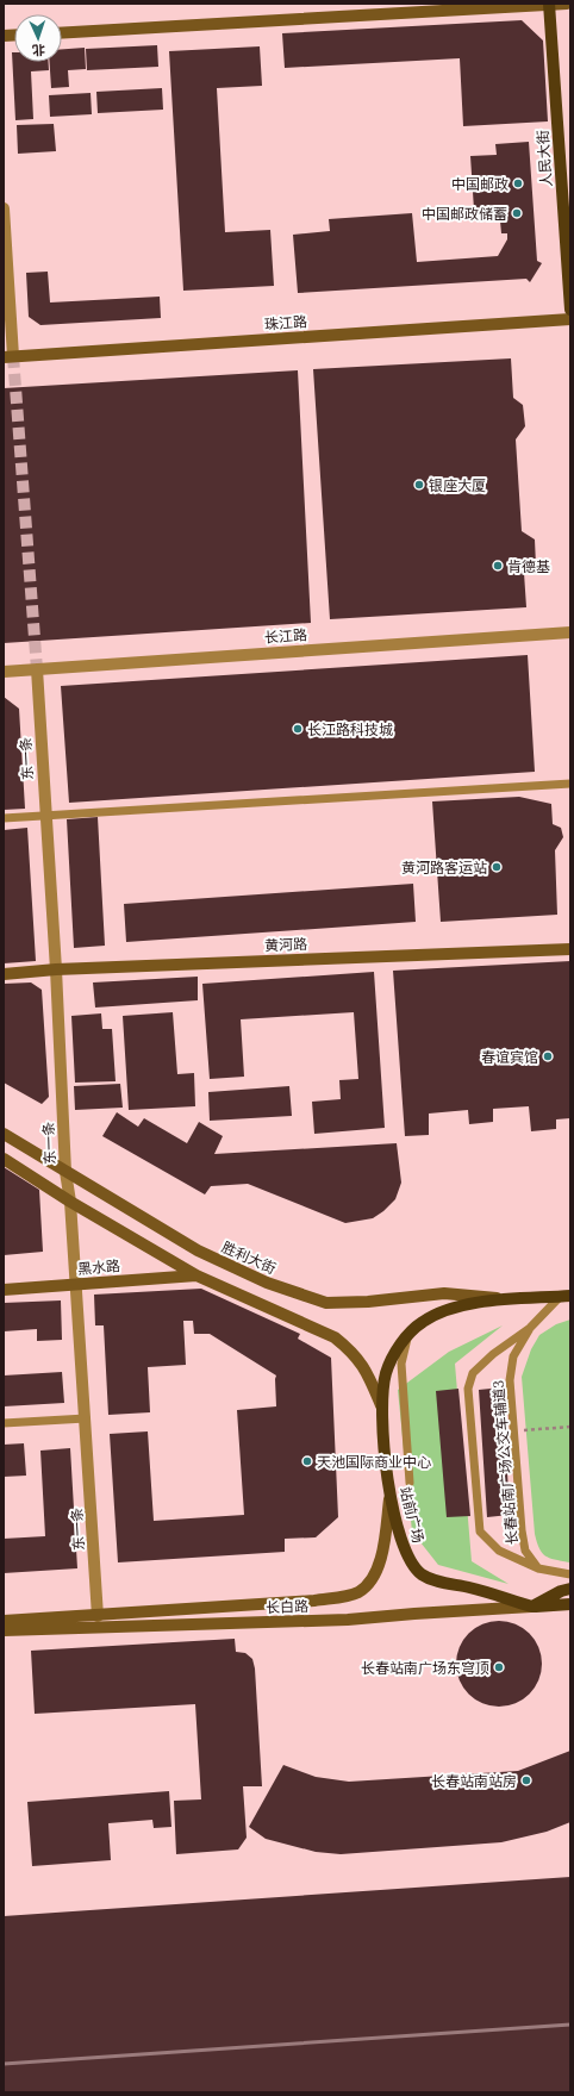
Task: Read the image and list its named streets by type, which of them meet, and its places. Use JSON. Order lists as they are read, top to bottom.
{
  "streets": {
    "main road": [
      "人民大街",
      "珠江路",
      "黄河路",
      "胜利大街",
      "黑水路",
      "站前广场",
      "长白路"
    ],
    "street": ["长江路", "东一条"],
    "lane": ["长春站南广场公交车辅道3"]
  },
  "crossings": [
    ["长江路", "东一条"],
    ["东一条", "黄河路"],
    ["东一条", "胜利大街"],
    ["东一条", "黑水路"],
    ["东一条", "长白路"],
    ["胜利大街", "站前广场"],
    ["站前广场", "长白路"]
  ],
  "places": [
    "中国邮政",
    "中国邮政储蓄",
    "银座大厦",
    "肯德基",
    "长江路科技城",
    "黄河路客运站",
    "春谊宾馆",
    "天池国际商业中心",
    "长春站南广场东穹顶",
    "长春站南站房"
  ],
  "north": "bottom"
}
